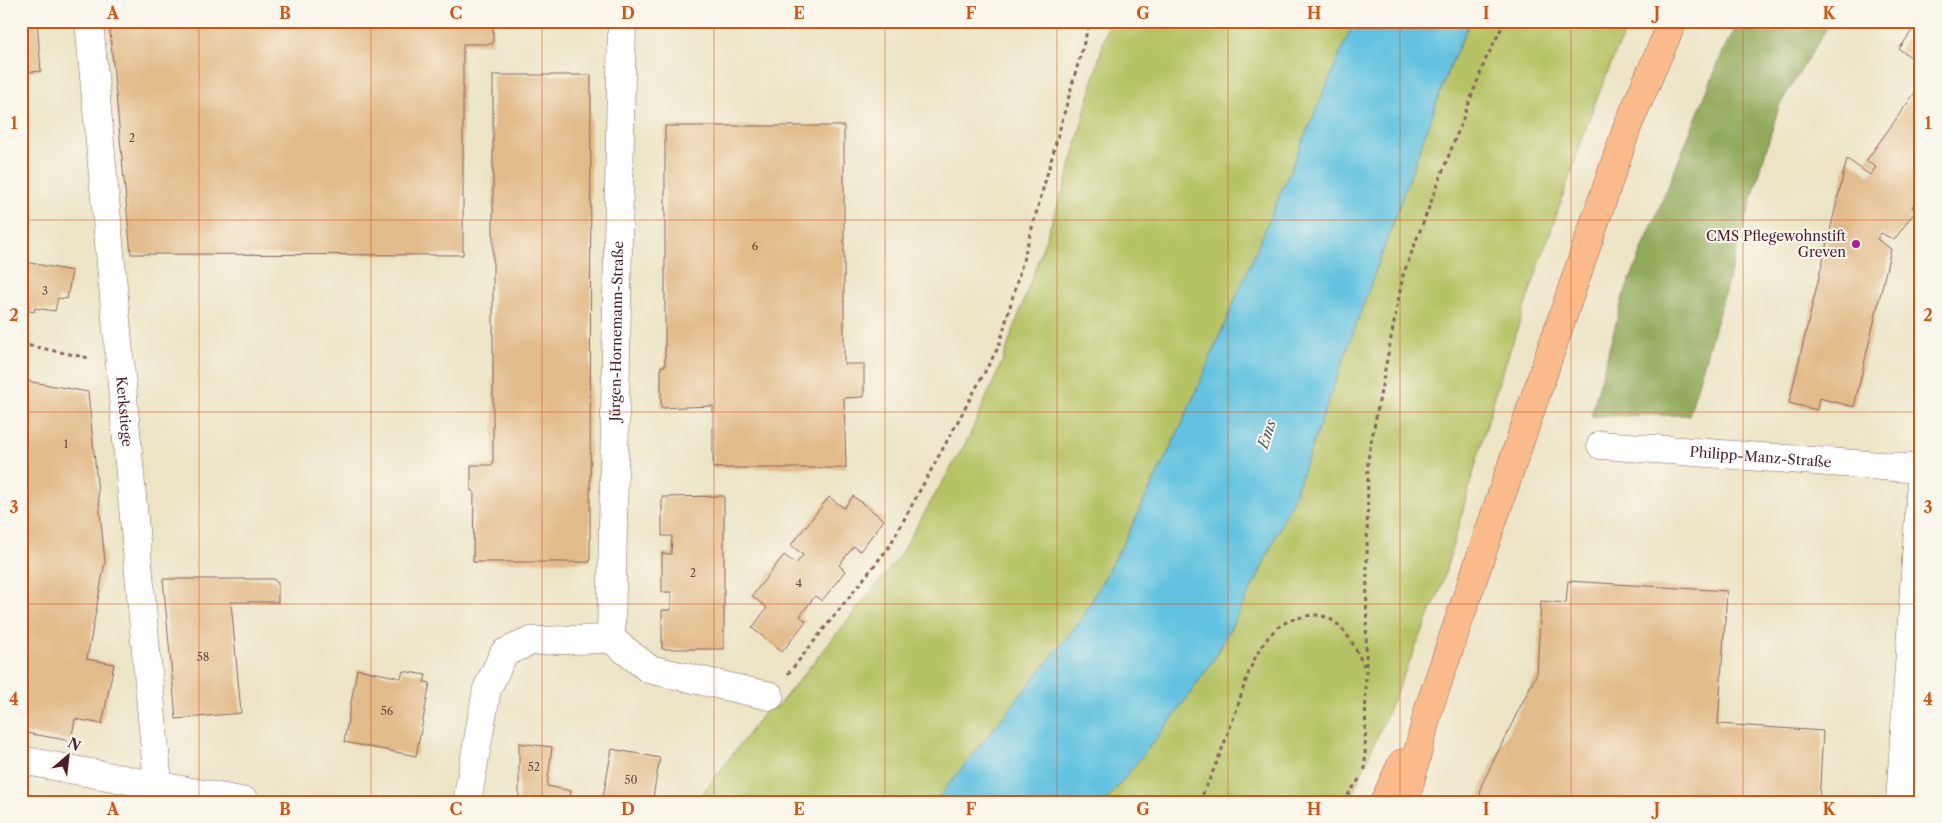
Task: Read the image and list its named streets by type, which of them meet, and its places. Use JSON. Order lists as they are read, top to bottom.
{
  "streets": {
    "street": ["Jürgen-Hornemann-Straße", "Kerkstiege", "Philipp-Manz-Straße"]
  },
  "water": ["Ems"],
  "places": ["CMS Pflegewohnstift Greven"],
  "house_numbers": [
    "2",
    "6",
    "3",
    "1",
    "2",
    "4",
    "58",
    "56",
    "52",
    "50"
  ],
  "north": "top right",
  "grid": {
    "columns": [
      "A",
      "B",
      "C",
      "D",
      "E",
      "F",
      "G",
      "H",
      "I",
      "J",
      "K"
    ],
    "rows": [
      "1",
      "2",
      "3",
      "4"
    ]
  }
}
